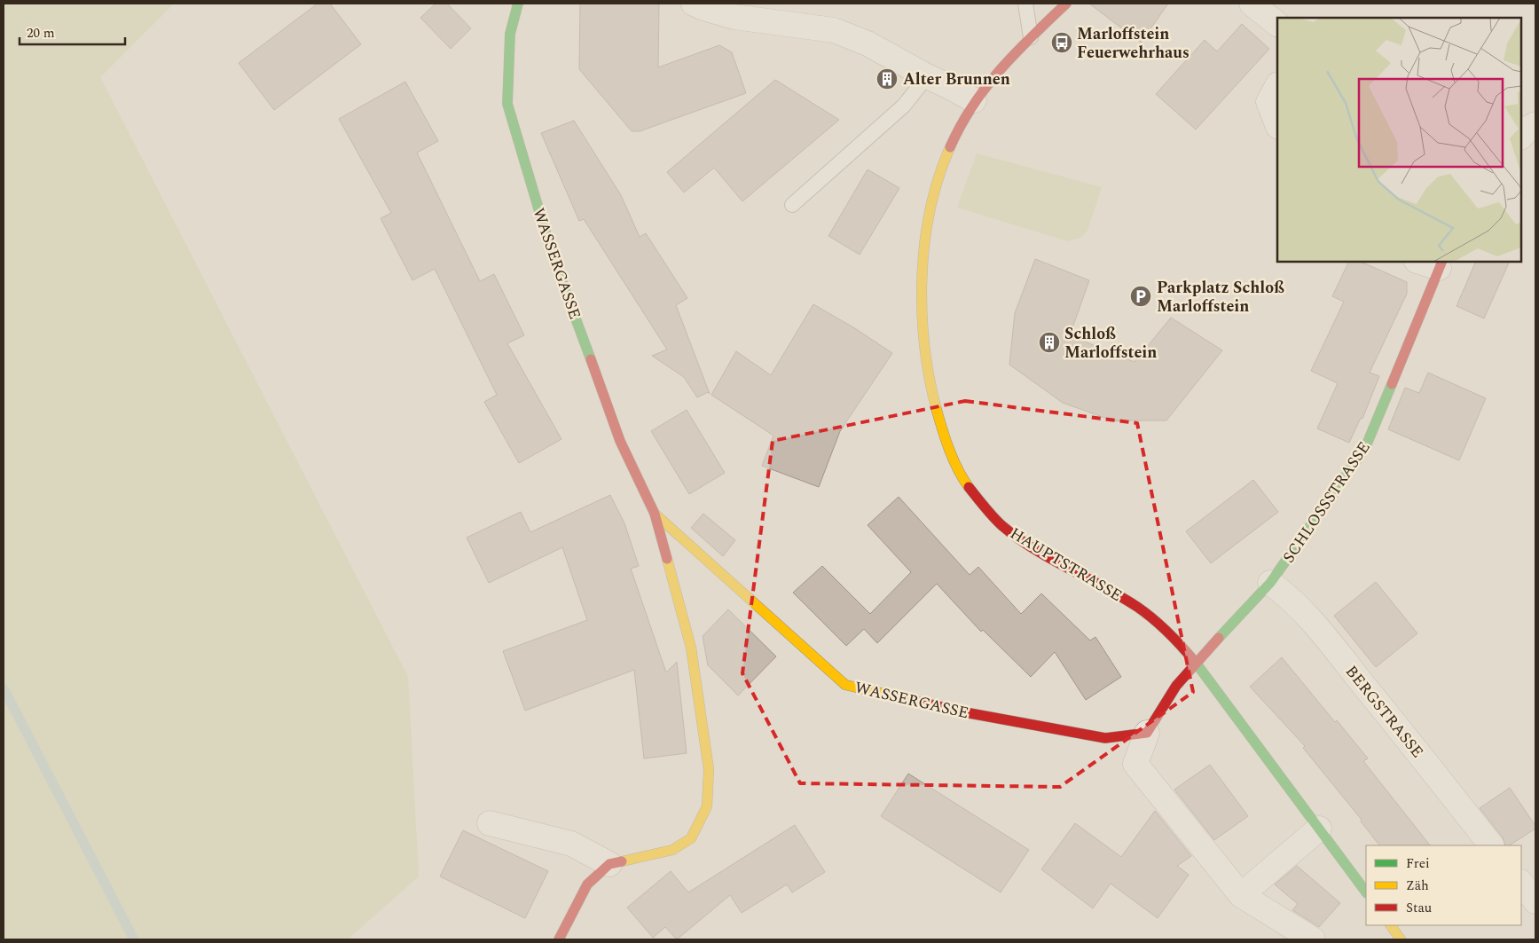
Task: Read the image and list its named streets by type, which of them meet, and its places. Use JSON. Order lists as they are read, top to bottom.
{
  "streets": {
    "street": [
      "WASSERGASSE",
      "SCHLOSSSTRASSE",
      "HAUPTSTRASSE",
      "BERGSTRASSE"
    ]
  },
  "crossings": [
    ["SCHLOSSSTRASSE", "HAUPTSTRASSE"],
    ["SCHLOSSSTRASSE", "BERGSTRASSE"]
  ],
  "places": {
    "bus stop": ["Marloffstein Feuerwehrhaus"],
    "building": ["Alter Brunnen", "Schloß Marloffstein"],
    "parking": ["Parkplatz Schloß Marloffstein"]
  },
  "legend": ["Frei", "Zäh", "Stau"],
  "scale_bar": "20 m"
}
